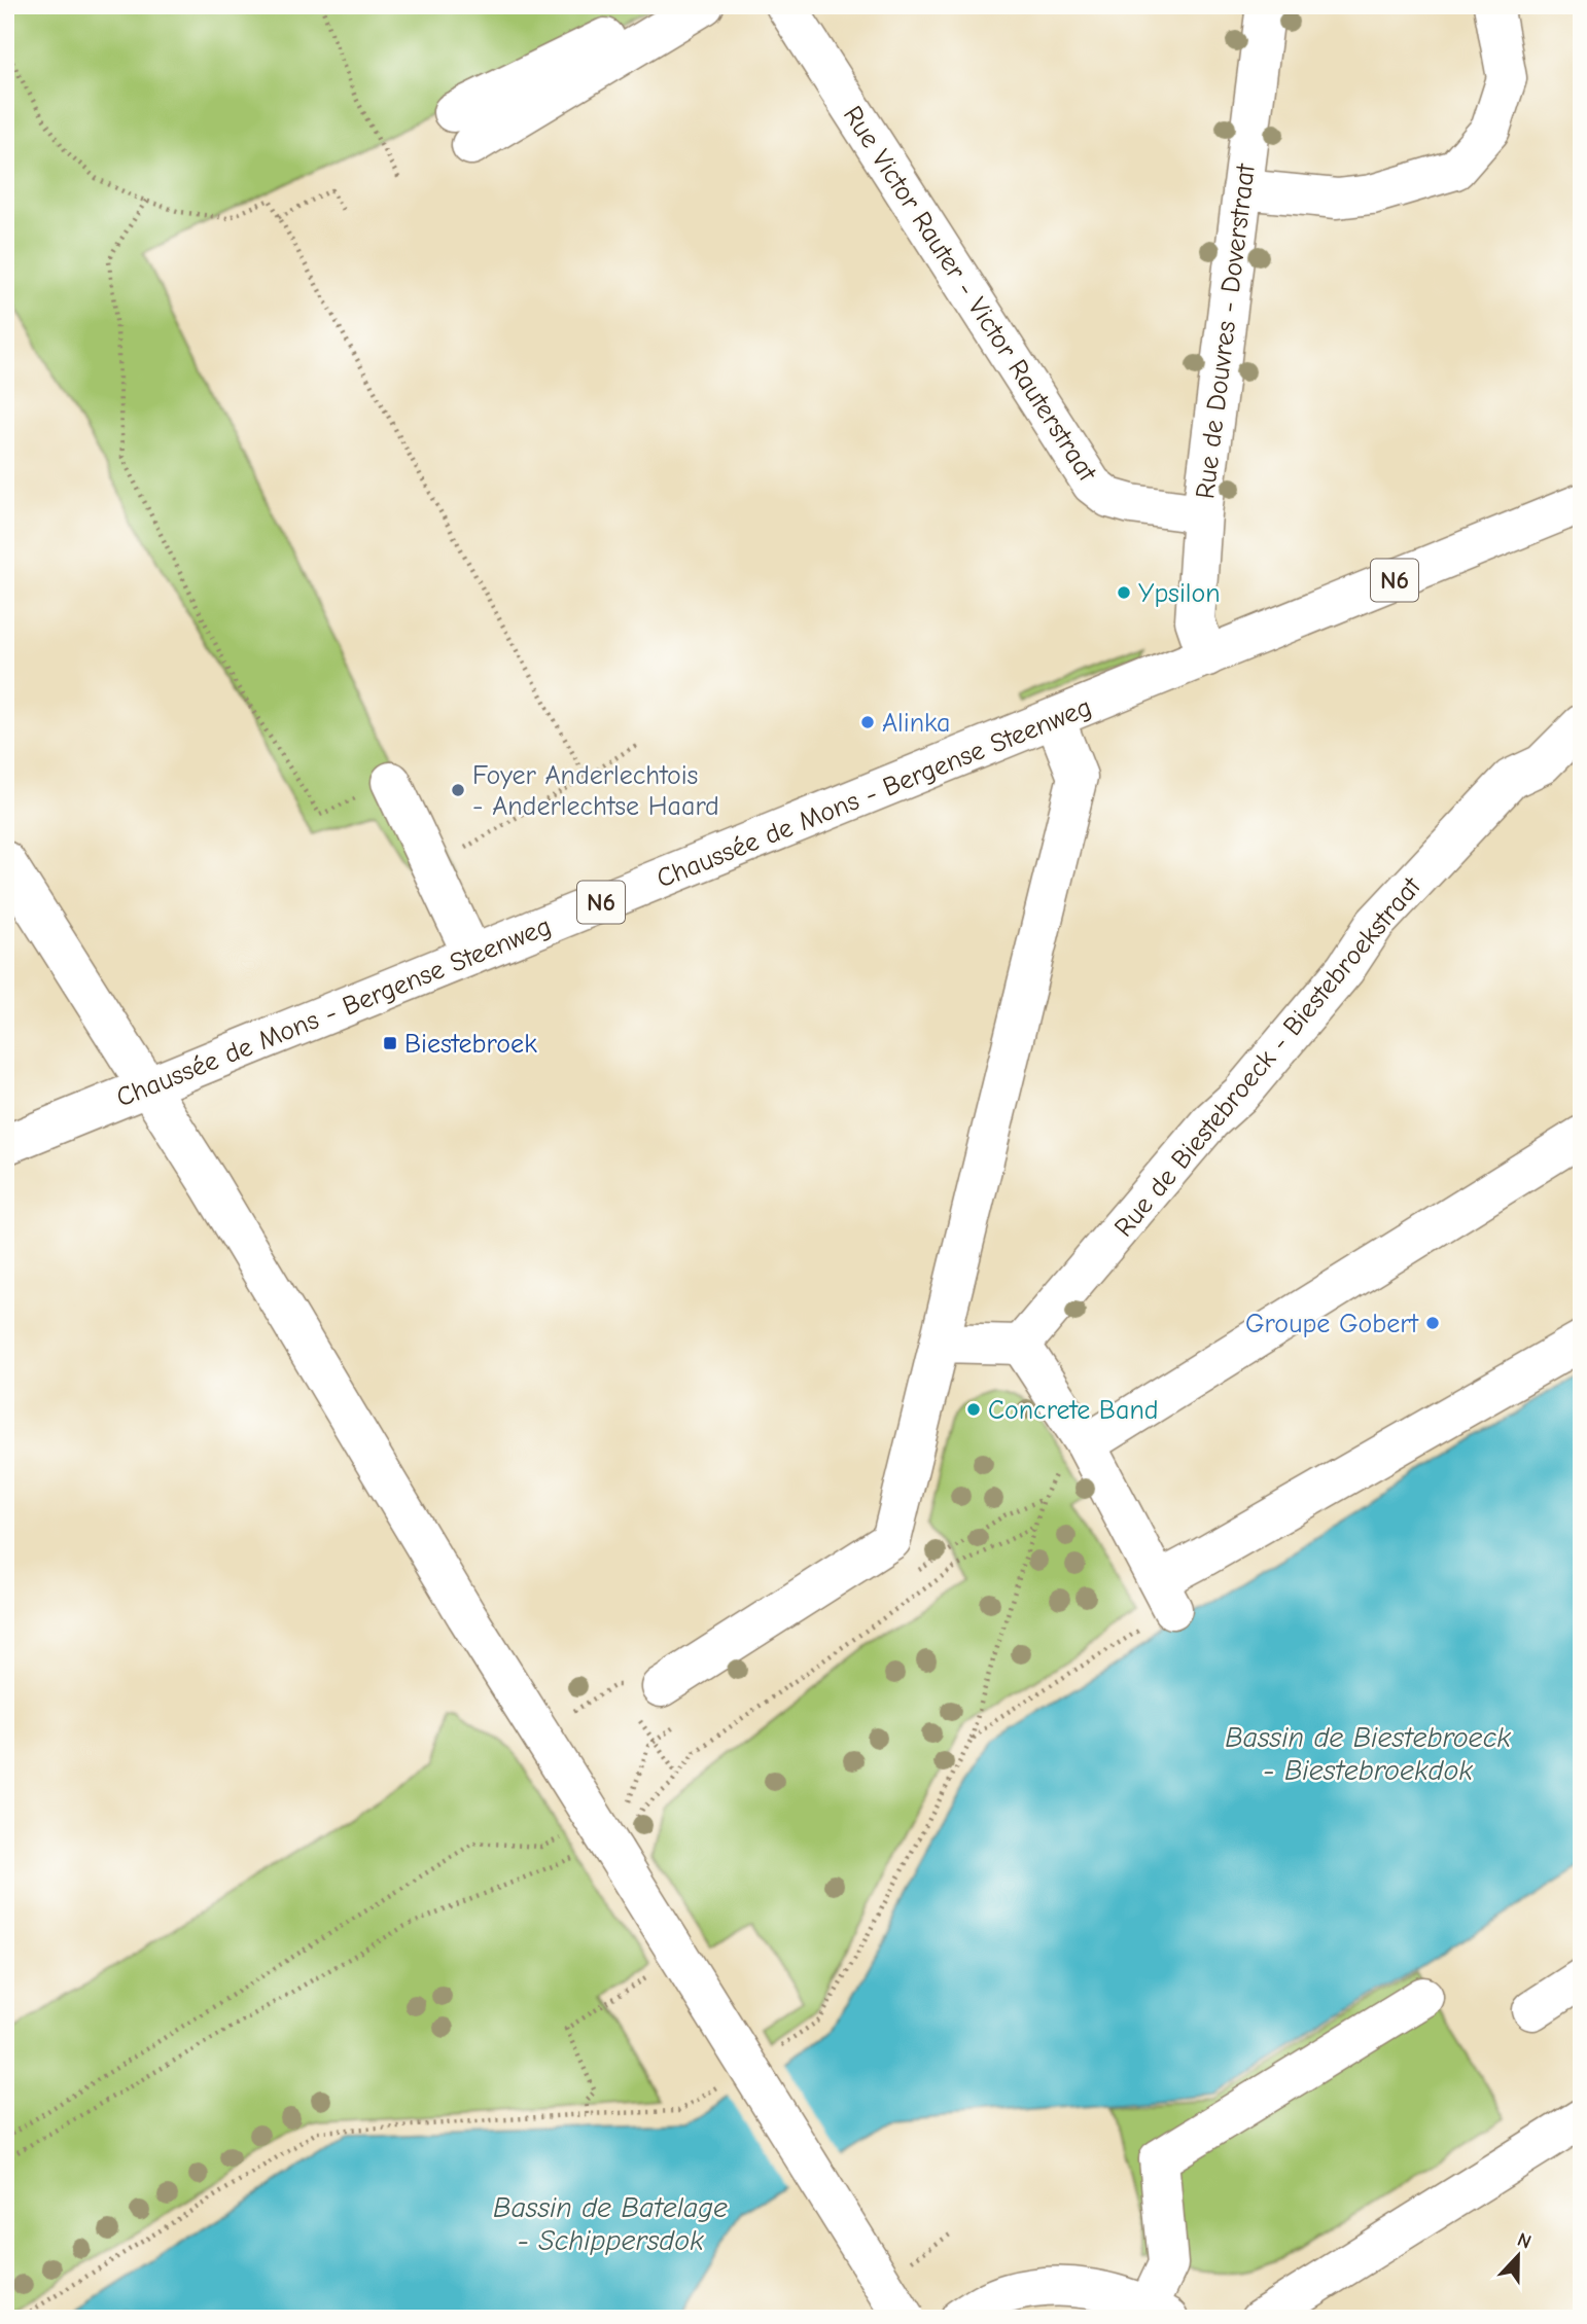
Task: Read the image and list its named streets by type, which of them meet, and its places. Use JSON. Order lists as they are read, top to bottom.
{
  "streets": {
    "street": [
      "Rue Victor Rauter - Victor Rauterstraat",
      "Rue de Douvres - Doverstraat",
      "N6",
      "Chaussée de Mons - Bergense Steenweg",
      "Rue de Biestebroeck - Biestebroekstraat"
    ]
  },
  "crossings": [
    ["Rue Victor Rauter - Victor Rauterstraat", "Rue de Douvres - Doverstraat"],
    ["Rue de Douvres - Doverstraat", "Chaussée de Mons - Bergense Steenweg"]
  ],
  "water": ["Bassin de Biestebroeck - Biestebroekdok", "Bassin de Batelage - Schippersdok"],
  "places": {
    "other": [
      "Ypsilon",
      "Alinka",
      "Foyer Anderlechtois - Anderlechtse Haard",
      "Groupe Gobert",
      "Concrete Band"
    ],
    "transit": ["Biestebroek"]
  },
  "north": "top"
}
